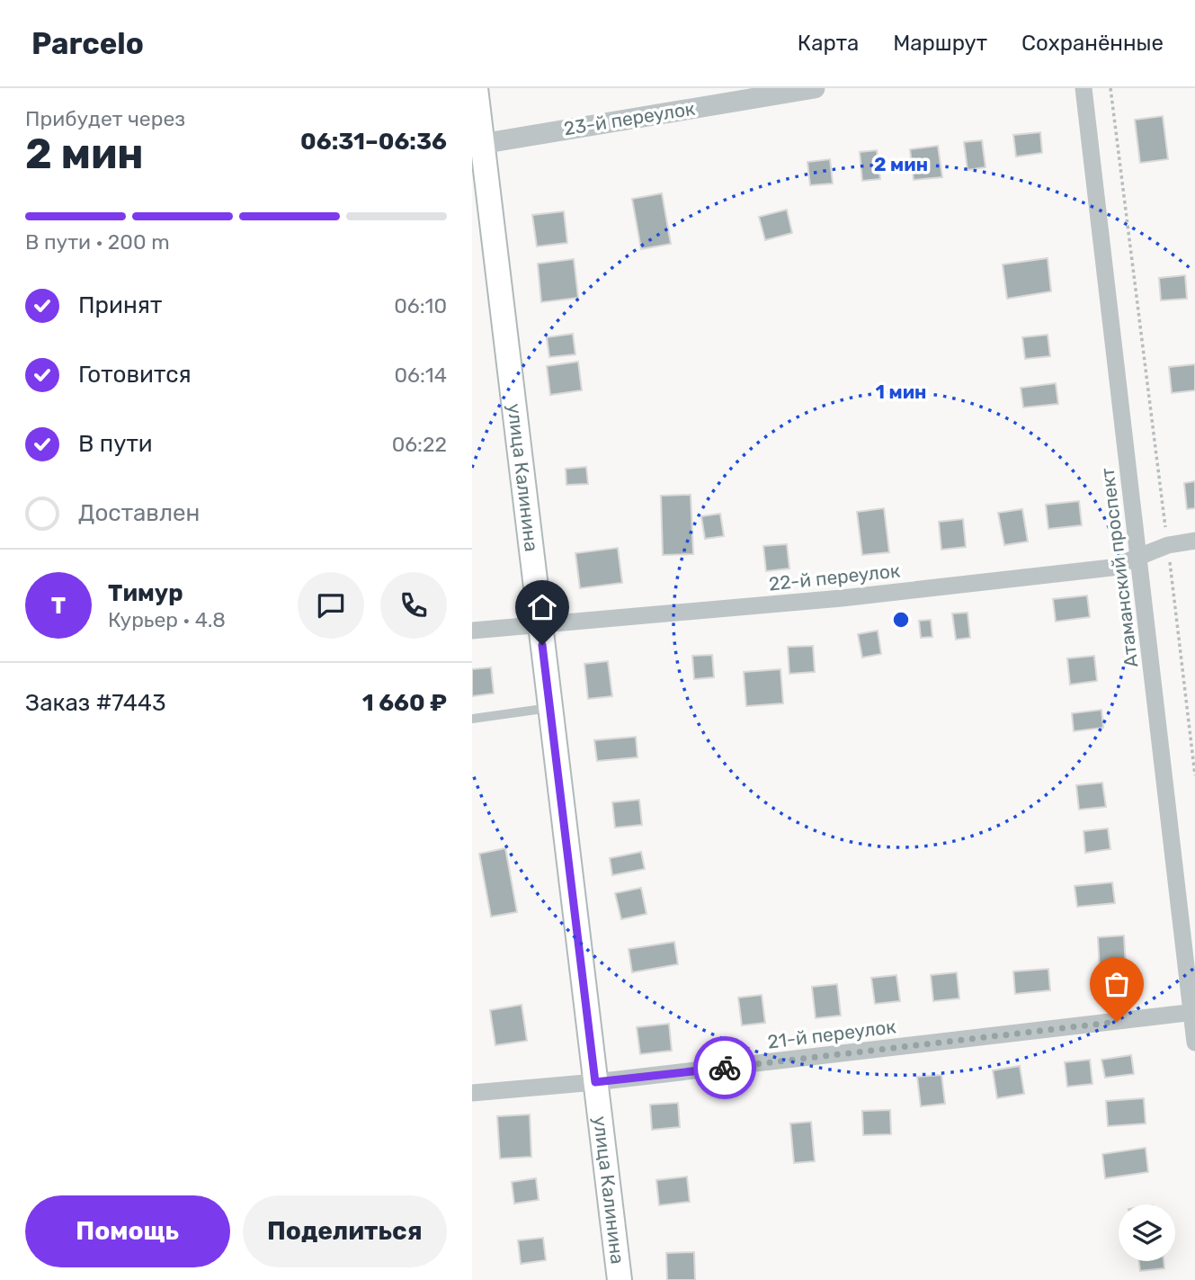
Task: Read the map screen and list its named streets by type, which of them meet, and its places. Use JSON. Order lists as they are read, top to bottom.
{
  "streets": {
    "main road": ["улица Калинина"],
    "street": [
      "23-й переулок",
      "Атаманский проспект",
      "22-й переулок",
      "21-й переулок"
    ]
  },
  "crossings": [
    ["23-й переулок", "улица Калинина"],
    ["улица Калинина", "22-й переулок"],
    ["улица Калинина", "21-й переулок"],
    ["Атаманский проспект", "22-й переулок"],
    ["Атаманский проспект", "21-й переулок"]
  ],
  "page": {
    "header": "Parcelo",
    "nav": ["Карта", "Маршрут", "Сохранённые"],
    "heading": ["2 мин", "Прибудет через", "06:31–06:36"],
    "panel": [
      "Тимур",
      "Курьер · 4.8",
      "Заказ #7443",
      "1 660 ₽"
    ],
    "bar": "В пути · 200 m",
    "list": [
      ["Принят", "06:10"],
      ["Готовится", "06:14"],
      ["В пути", "06:22"],
      "Доставлен"
    ],
    "round": "Т",
    "buttons": ["Помощь", "Поделиться"]
  },
  "rings": ["2 мин", "1 мин"]
}
